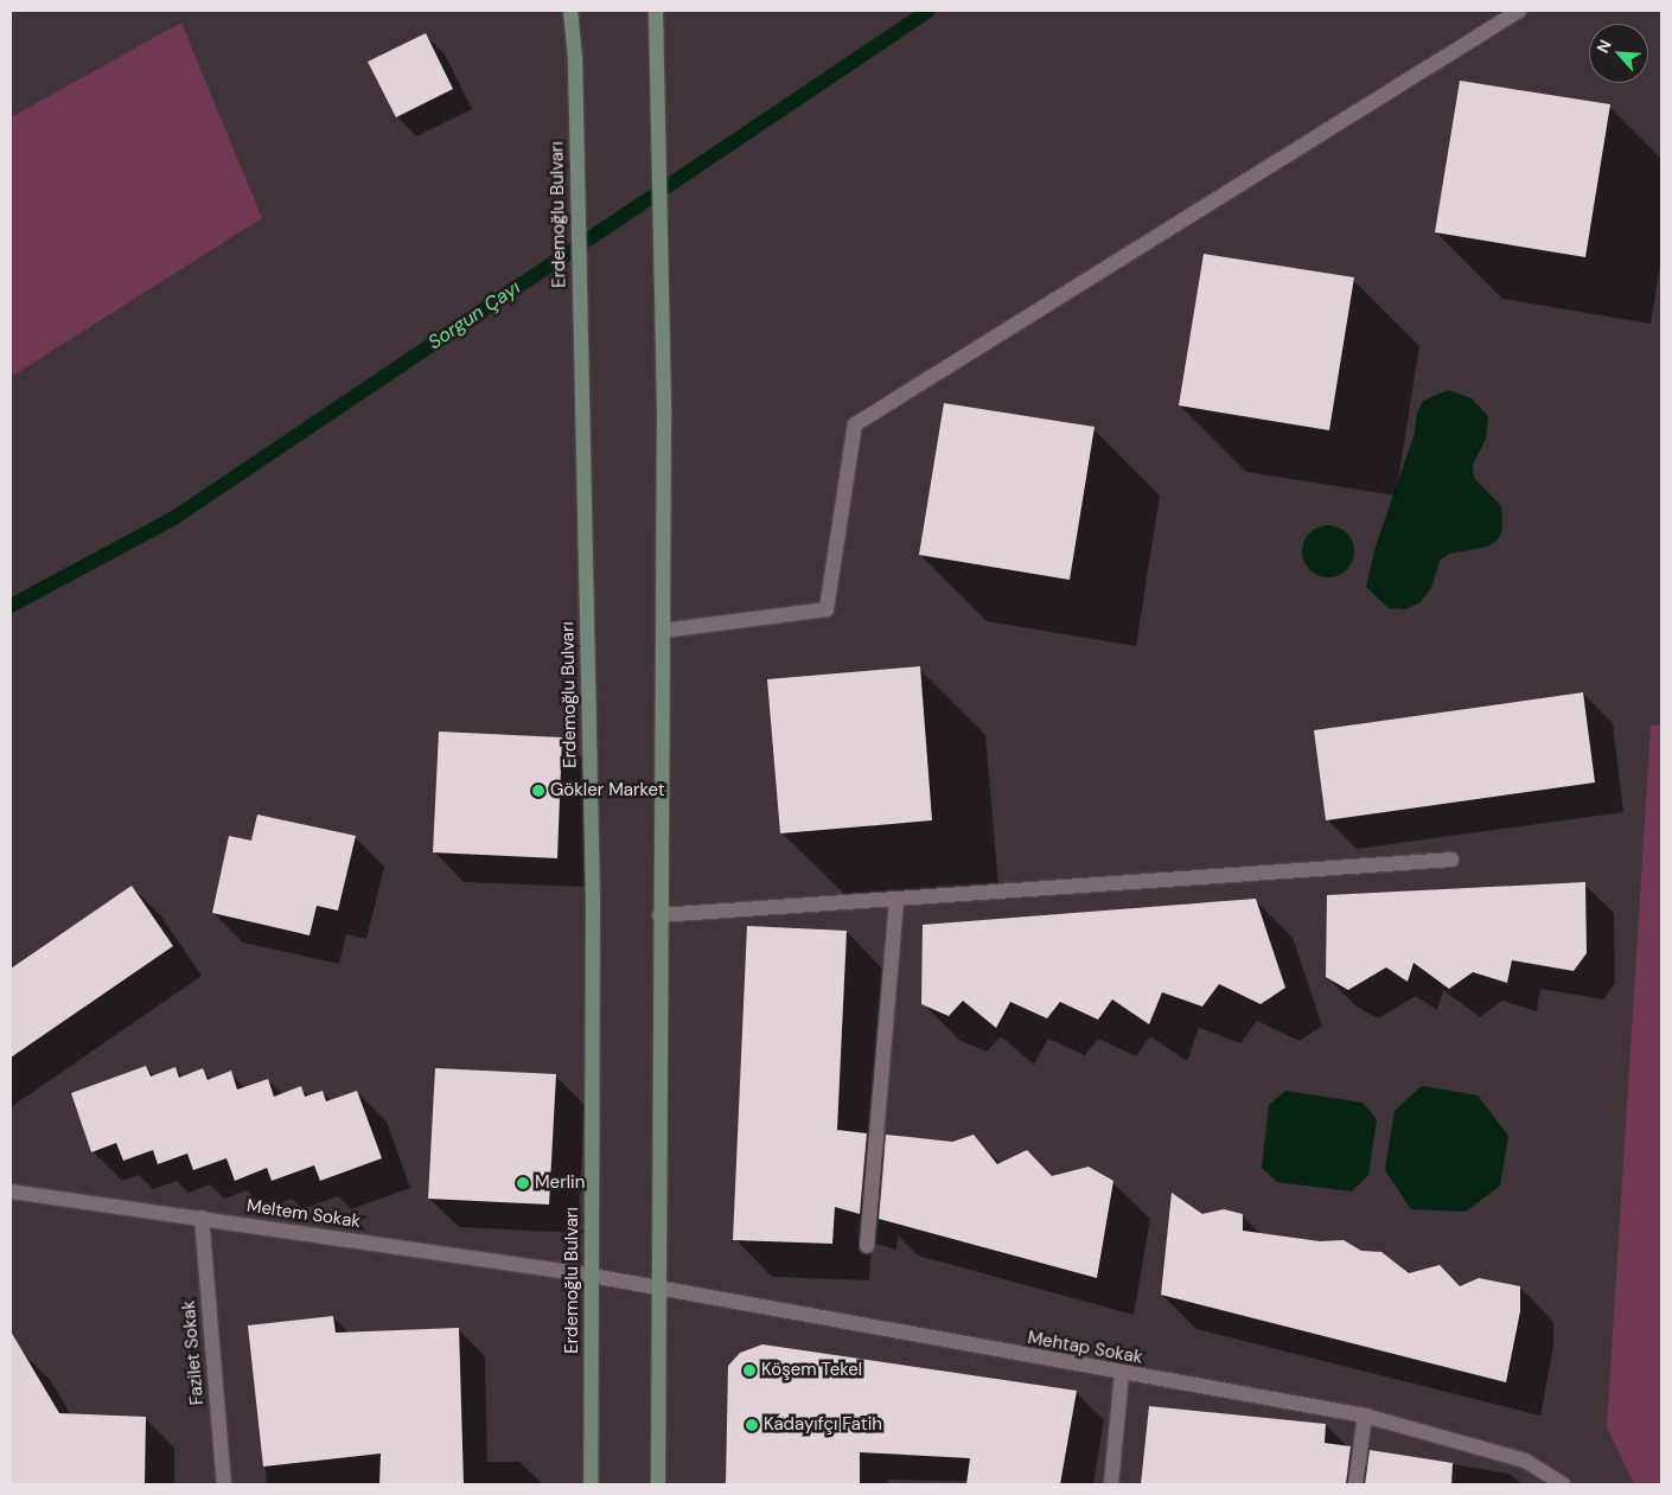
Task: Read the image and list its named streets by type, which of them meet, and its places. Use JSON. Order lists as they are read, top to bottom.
{
  "streets": {
    "main road": ["Erdemoğlu Bulvarı"],
    "street": ["Meltem Sokak", "Mehtap Sokak", "Fazilet Sokak"]
  },
  "crossings": [
    ["Erdemoğlu Bulvarı", "Meltem Sokak"],
    ["Erdemoğlu Bulvarı", "Mehtap Sokak"],
    ["Meltem Sokak", "Mehtap Sokak"],
    ["Meltem Sokak", "Fazilet Sokak"]
  ],
  "water": ["Sorgun Çayı"],
  "places": [
    "Gökler Market",
    "Merlin",
    "Köşem Tekel",
    "Kadayıfçı Fatih"
  ],
  "north": "top left"
}
